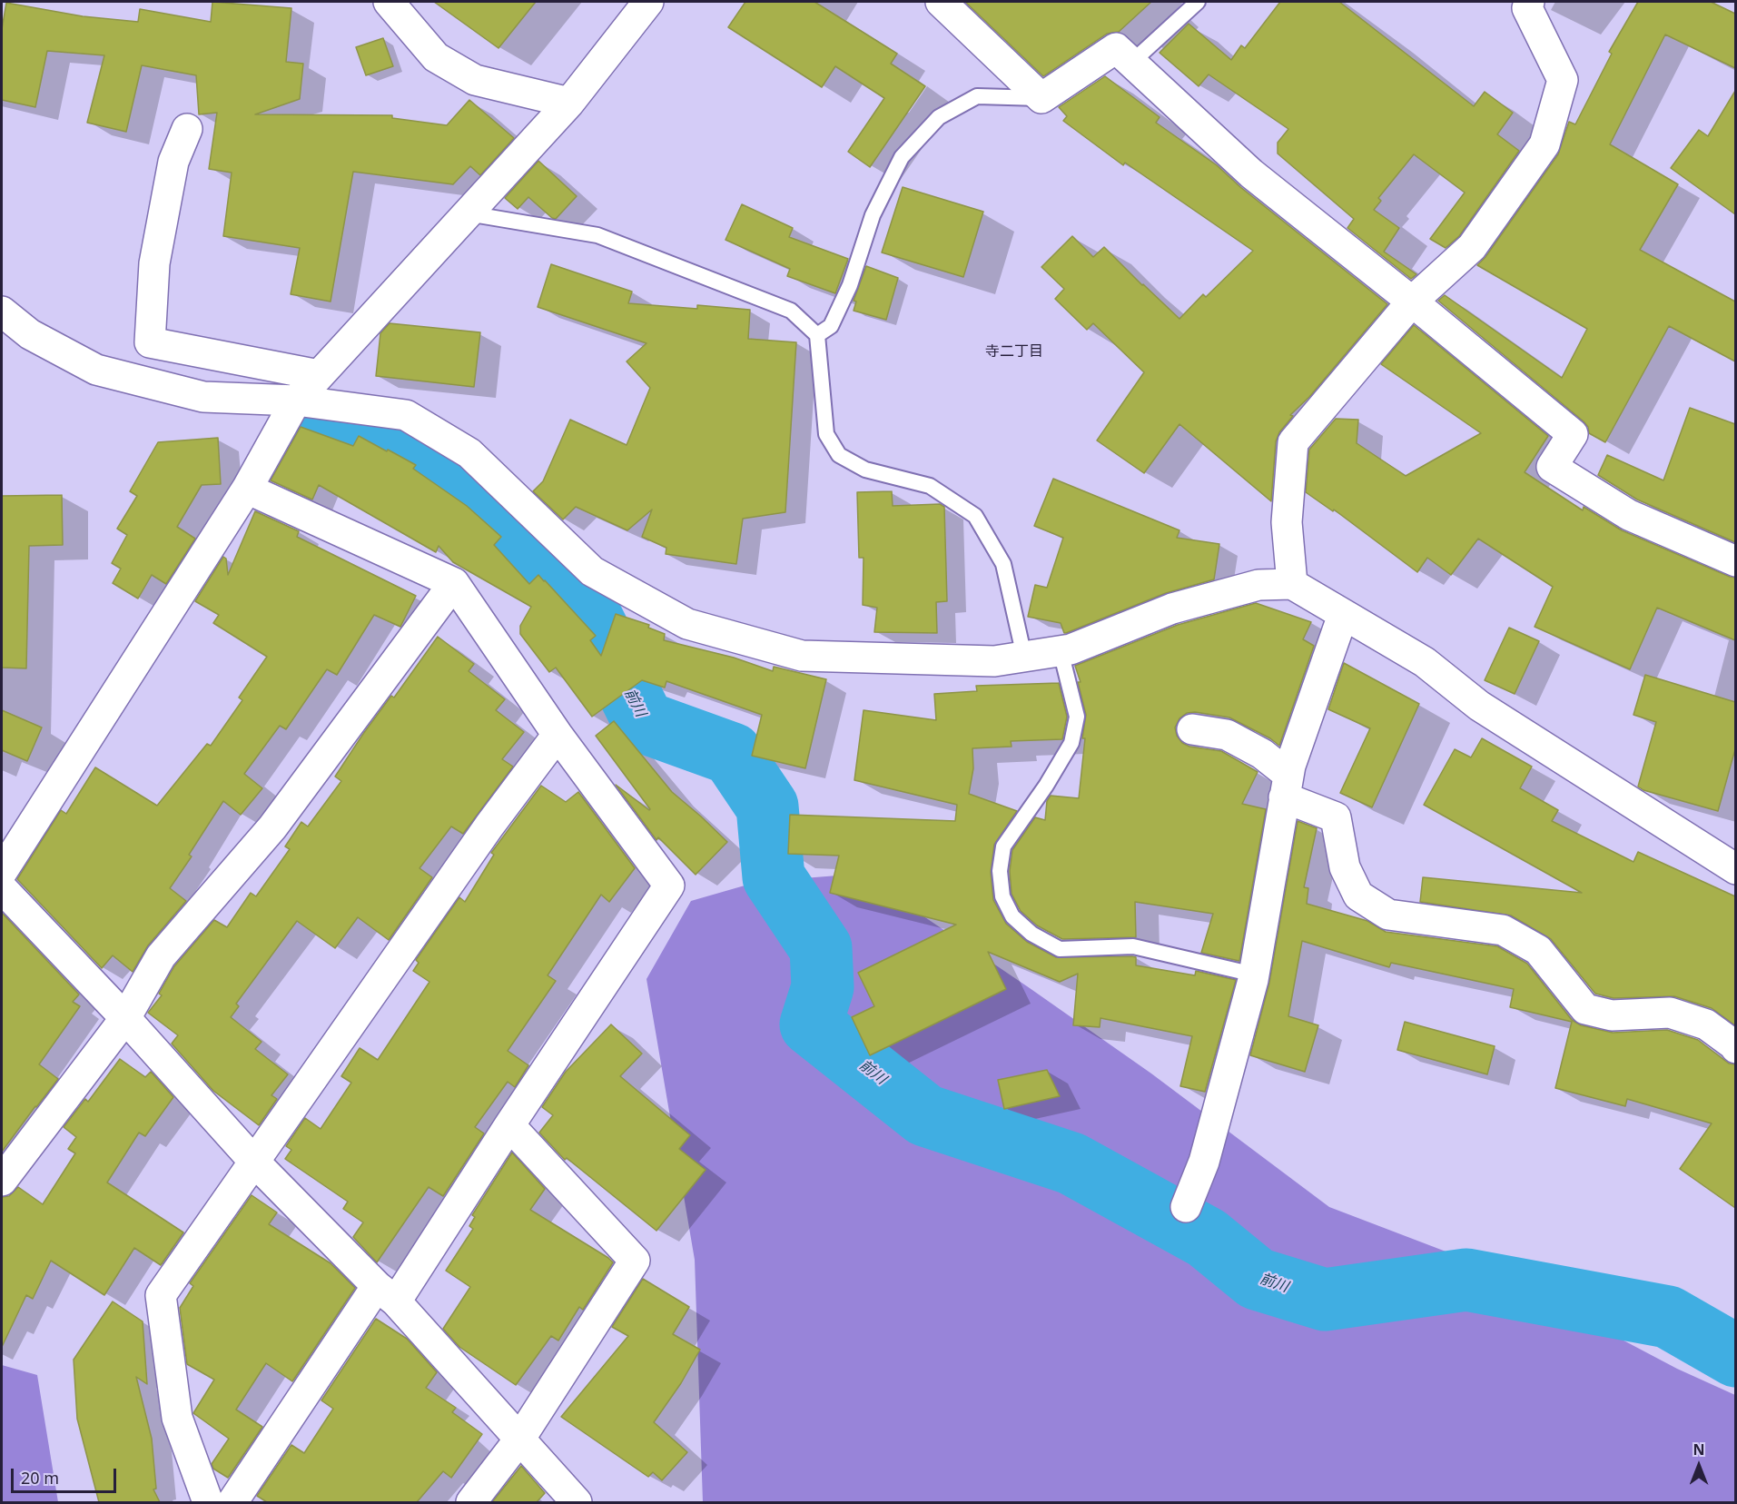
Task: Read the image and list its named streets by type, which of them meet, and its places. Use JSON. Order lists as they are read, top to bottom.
{
  "districts": ["寺二丁目"],
  "water": ["前川"],
  "scale_bar": "20 m",
  "north": "top"
}
